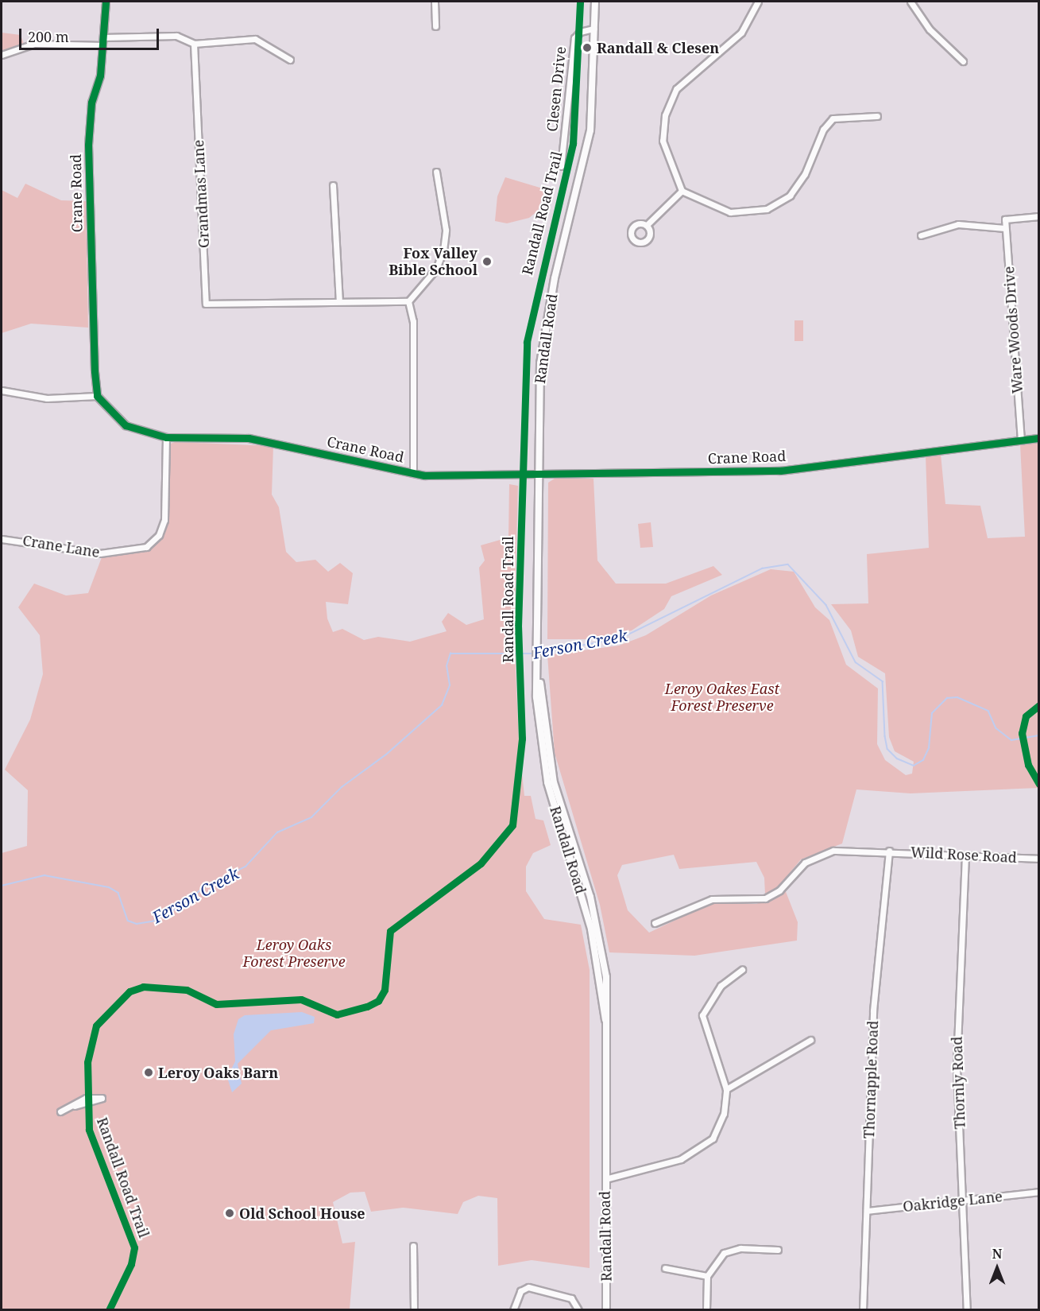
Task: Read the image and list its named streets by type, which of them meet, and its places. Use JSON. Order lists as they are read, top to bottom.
{
  "streets": {
    "main road": ["Randall Road"],
    "street": [
      "Clesen Drive",
      "Crane Road",
      "Grandmas Lane",
      "Ware Woods Drive",
      "Crane Lane",
      "Wild Rose Road",
      "Thornapple Road",
      "Thornly Road",
      "Oakridge Lane"
    ],
    "cycle path": ["Randall Road Trail"]
  },
  "crossings": [
    ["Clesen Drive", "Randall Road"],
    ["Crane Road", "Ware Woods Drive"],
    ["Crane Road", "Randall Road"],
    ["Crane Road", "Crane Lane"],
    ["Wild Rose Road", "Thornapple Road"],
    ["Wild Rose Road", "Thornly Road"],
    ["Thornapple Road", "Oakridge Lane"],
    ["Thornly Road", "Oakridge Lane"]
  ],
  "water": ["Ferson Creek"],
  "parks": ["Leroy Oakes East Forest Preserve", "Leroy Oaks Forest Preserve"],
  "places": [
    "Randall & Clesen",
    "Fox Valley Bible School",
    "Leroy Oaks Barn",
    "Old School House"
  ],
  "scale_bar": "200 m",
  "north": "top"
}
